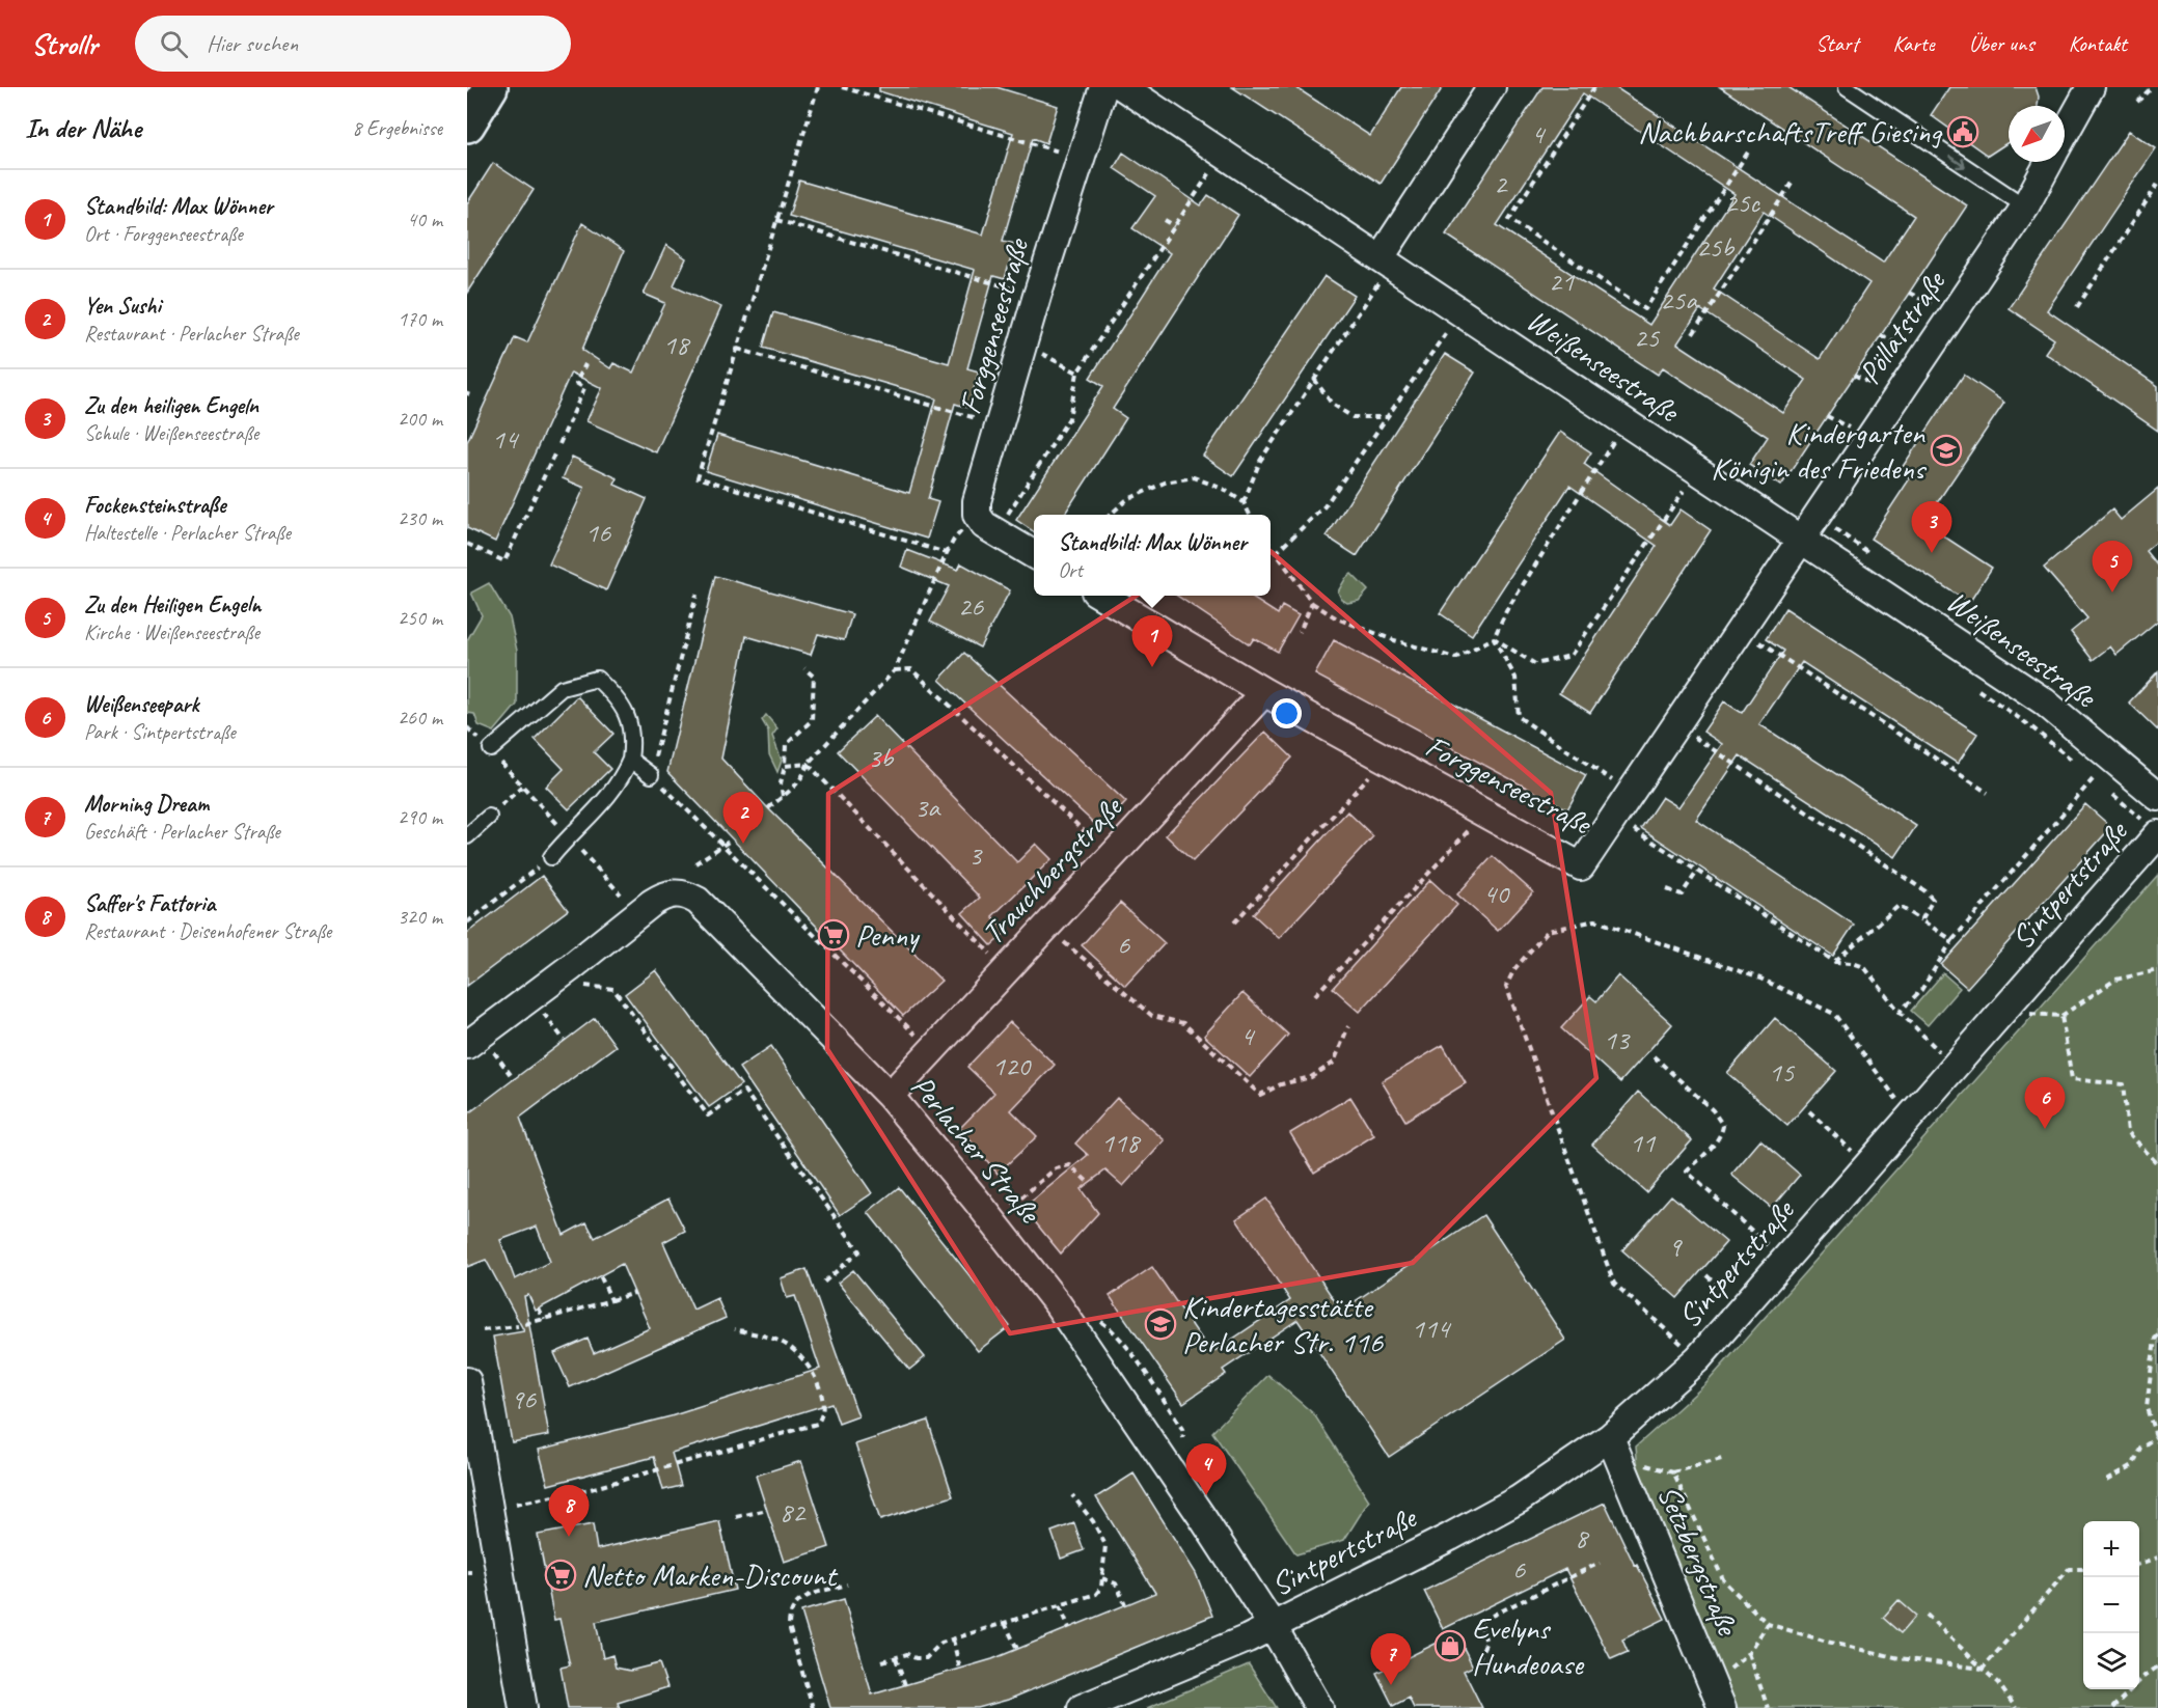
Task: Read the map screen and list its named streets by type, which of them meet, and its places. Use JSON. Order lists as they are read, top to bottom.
{
  "streets": {
    "street": [
      "Forggenseestraße",
      "Pöllatstraße",
      "Weißenseestraße",
      "Trauchbergstraße",
      "Sintpertstraße",
      "Perlacher Straße",
      "Setzbergstraße"
    ]
  },
  "crossings": [
    ["Forggenseestraße", "Pöllatstraße"],
    ["Forggenseestraße", "Weißenseestraße"],
    ["Forggenseestraße", "Trauchbergstraße"],
    ["Pöllatstraße", "Weißenseestraße"],
    ["Trauchbergstraße", "Perlacher Straße"],
    ["Sintpertstraße", "Perlacher Straße"],
    ["Sintpertstraße", "Setzbergstraße"]
  ],
  "places": {
    "public building": ["NachbarschaftsTreff Giesing"],
    "school or university": ["Kindergarten Königin des Friedens", "Kindertagesstätte Perlacher Str. 116"],
    "supermarket": ["Penny", "Netto Marken-Discount"],
    "shop": ["Evelyns Hundeoase"]
  },
  "house_numbers": [
    "4",
    "2",
    "25c",
    "25b",
    "21",
    "25a",
    "25",
    "18",
    "14",
    "16",
    "26",
    "3b",
    "3a",
    "3",
    "40",
    "6",
    "4",
    "13",
    "120",
    "15",
    "118",
    "11",
    "9",
    "114",
    "96",
    "82",
    "8",
    "6"
  ],
  "north": "bottom left",
  "page": {
    "header": "Strollr",
    "search": "Hier suchen",
    "nav": [
      "Start",
      "Karte",
      "Über uns",
      "Kontakt"
    ],
    "heading": ["In der Nähe", "8 Ergebnisse"],
    "list": [
      {
        "mark": "1",
        "name": "Standbild: Max Wönner",
        "note": "Ort · Forggenseestraße",
        "value": "40 m"
      },
      {
        "mark": "2",
        "name": "Yen Sushi",
        "note": "Restaurant · Perlacher Straße",
        "value": "170 m"
      },
      {
        "mark": "3",
        "name": "Zu den heiligen Engeln",
        "note": "Schule · Weißenseestraße",
        "value": "200 m"
      },
      {
        "mark": "4",
        "name": "Fockensteinstraße",
        "note": "Haltestelle · Perlacher Straße",
        "value": "230 m"
      },
      {
        "mark": "5",
        "name": "Zu den Heiligen Engeln",
        "note": "Kirche · Weißenseestraße",
        "value": "250 m"
      },
      {
        "mark": "6",
        "name": "Weißenseepark",
        "note": "Park · Sintpertstraße",
        "value": "260 m"
      },
      {
        "mark": "7",
        "name": "Morning Dream",
        "note": "Geschäft · Perlacher Straße",
        "value": "290 m"
      },
      {
        "mark": "8",
        "name": "Saffer's Fattoria",
        "note": "Restaurant · Deisenhofener Straße",
        "value": "320 m"
      }
    ],
    "pins": [
      "3",
      "5",
      "1",
      "2",
      "6",
      "4",
      "8",
      "7"
    ],
    "popup": ["Standbild: Max Wönner", "Ort"],
    "map_buttons": ["+", "−"]
  }
}
